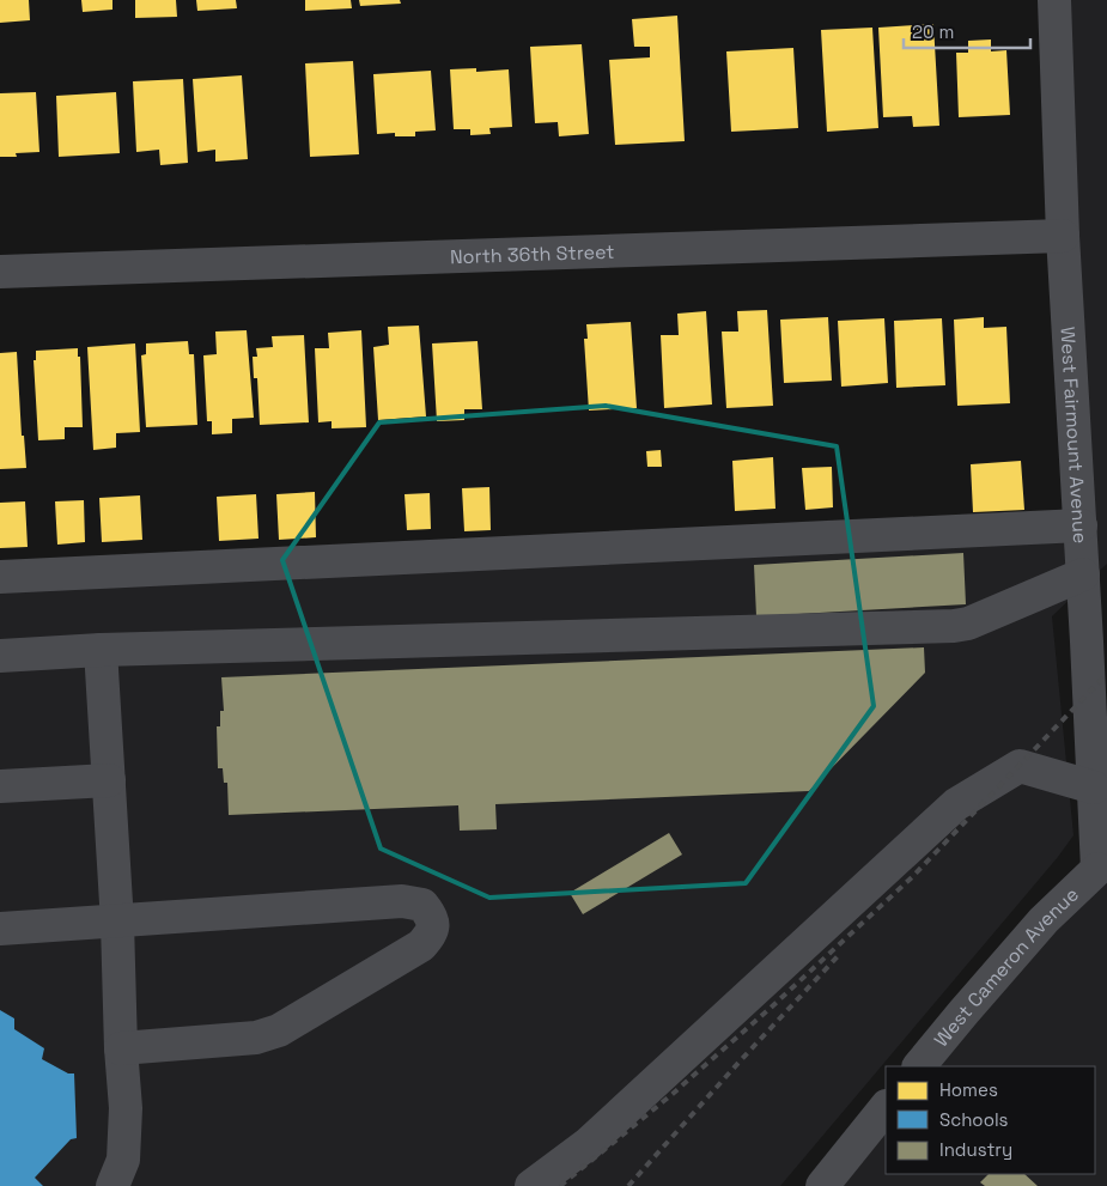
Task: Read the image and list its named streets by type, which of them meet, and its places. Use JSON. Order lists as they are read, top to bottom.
{
  "streets": {
    "street": ["North 36th Street", "West Fairmount Avenue", "West Cameron Avenue"]
  },
  "crossings": [
    ["North 36th Street", "West Fairmount Avenue"],
    ["West Fairmount Avenue", "West Cameron Avenue"]
  ],
  "legend": ["Homes", "Schools", "Industry"],
  "scale_bar": "20 m"
}
